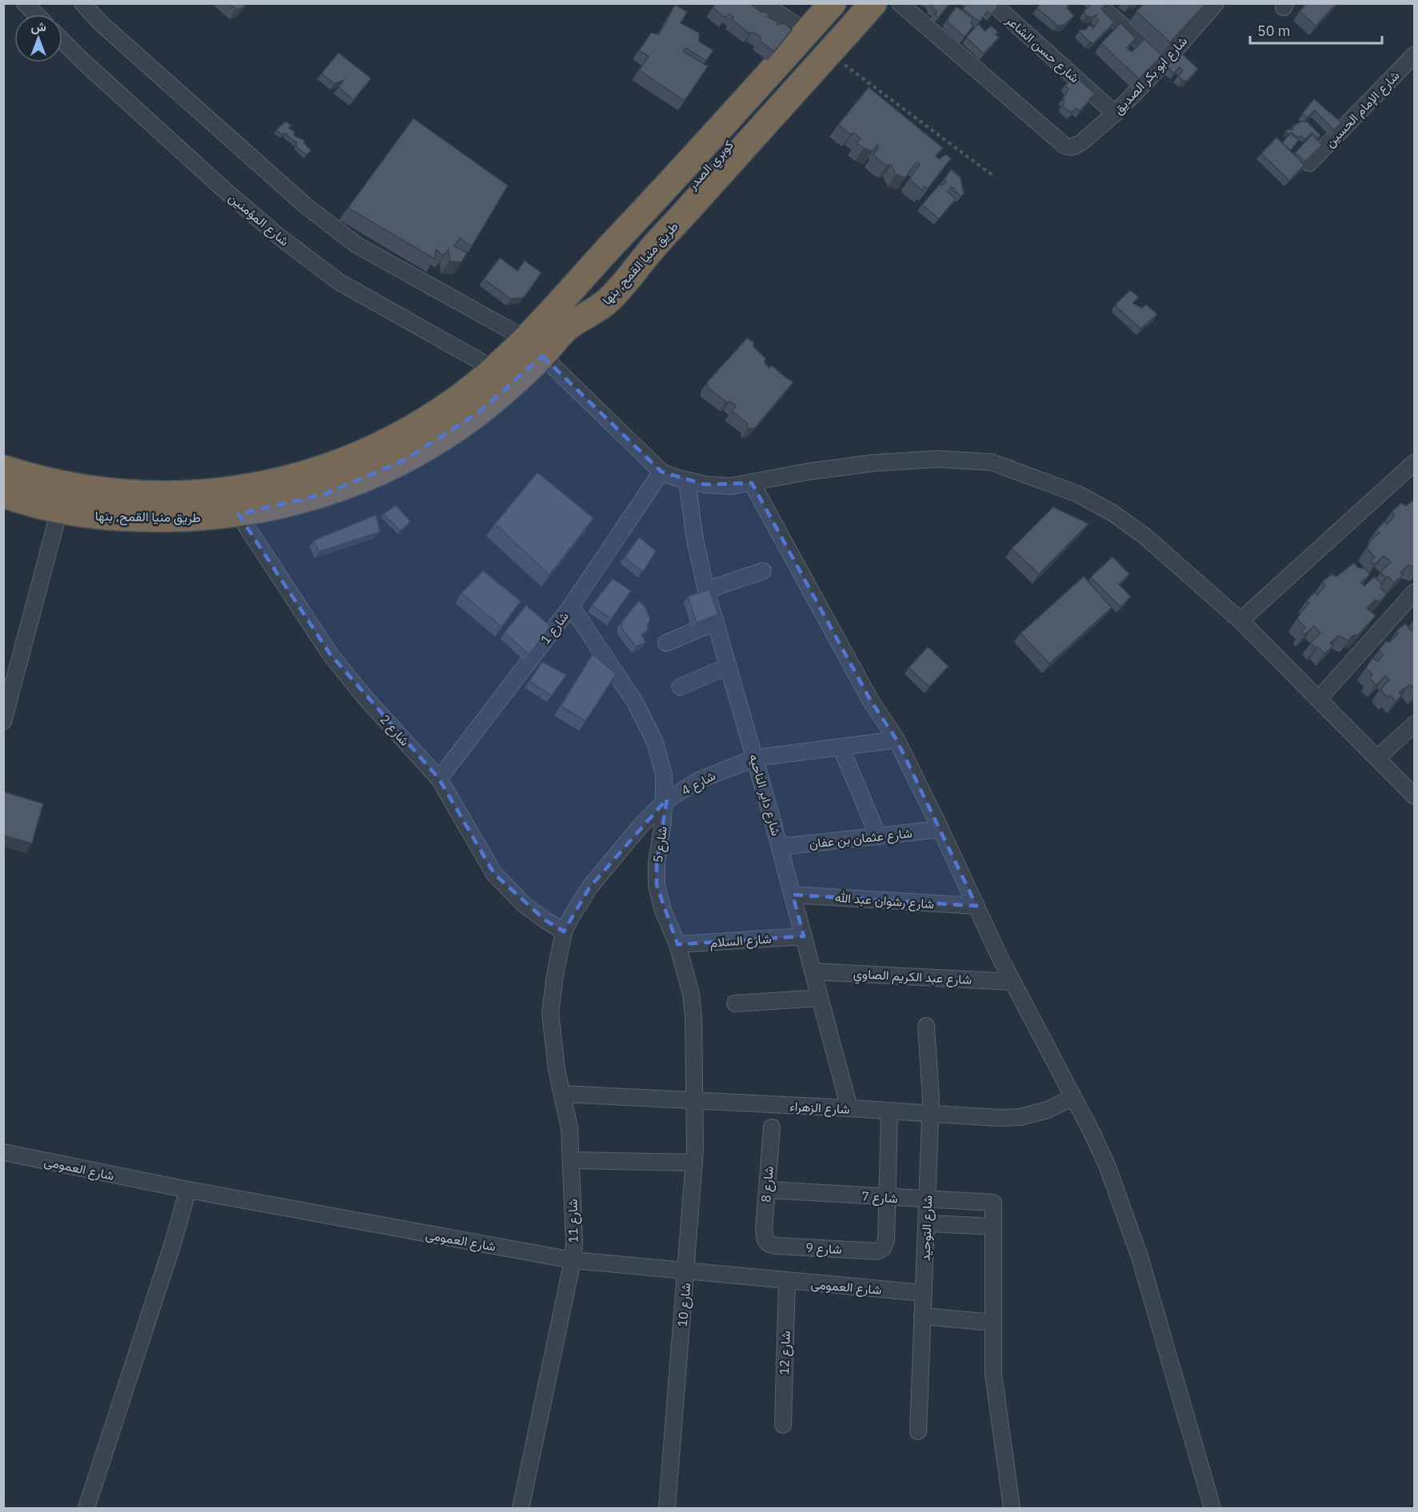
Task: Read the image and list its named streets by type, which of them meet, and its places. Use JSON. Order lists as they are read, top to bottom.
{
  "streets": {
    "highway": ["كوبري الصدر", "طريق منيا القمح, بنها"],
    "street": [
      "شارع حسن الشاعر",
      "شارع ابو بكر الصديق",
      "شارع الإمام الحسين",
      "شارع المؤمنين",
      "شارع 1",
      "شارع 2",
      "شارع 4",
      "شارع داير الناحيه",
      "شارع عثمان بن عفان",
      "شارع 5",
      "شارع رشوان عبد الله",
      "شارع السلام",
      "شارع عبد الكريم الصاوي",
      "شارع الزهراء",
      "شارع العمومى",
      "شارع 8",
      "شارع 7",
      "شارع 11",
      "شارع التوحيد",
      "شارع 9",
      "شارع 10",
      "شارع 12"
    ]
  },
  "crossings": [
    ["شارع حسن الشاعر", "شارع ابو بكر الصديق"],
    ["كوبري الصدر", "طريق منيا القمح, بنها"],
    ["شارع المؤمنين", "طريق منيا القمح, بنها"],
    ["طريق منيا القمح, بنها", "شارع 2"],
    ["شارع 1", "شارع 2"],
    ["شارع 1", "شارع 5"],
    ["شارع 2", "شارع 4"],
    ["شارع 2", "شارع 11"],
    ["شارع 4", "شارع داير الناحيه"],
    ["شارع 4", "شارع 5"],
    ["شارع 4", "شارع 11"],
    ["شارع داير الناحيه", "شارع عثمان بن عفان"],
    ["شارع داير الناحيه", "شارع رشوان عبد الله"],
    ["شارع داير الناحيه", "شارع السلام"],
    ["شارع داير الناحيه", "شارع عبد الكريم الصاوي"],
    ["شارع داير الناحيه", "شارع الزهراء"],
    ["شارع 5", "شارع السلام"],
    ["شارع 5", "شارع الزهراء"],
    ["شارع 5", "شارع 10"],
    ["شارع الزهراء", "شارع 11"],
    ["شارع الزهراء", "شارع التوحيد"],
    ["شارع الزهراء", "شارع 10"],
    ["شارع العمومى", "شارع 11"],
    ["شارع العمومى", "شارع التوحيد"],
    ["شارع العمومى", "شارع 10"],
    ["شارع العمومى", "شارع 12"],
    ["شارع 8", "شارع 7"],
    ["شارع 8", "شارع 9"],
    ["شارع 7", "شارع التوحيد"],
    ["شارع 7", "شارع 9"]
  ],
  "scale_bar": "50 m",
  "north": "top"
}
